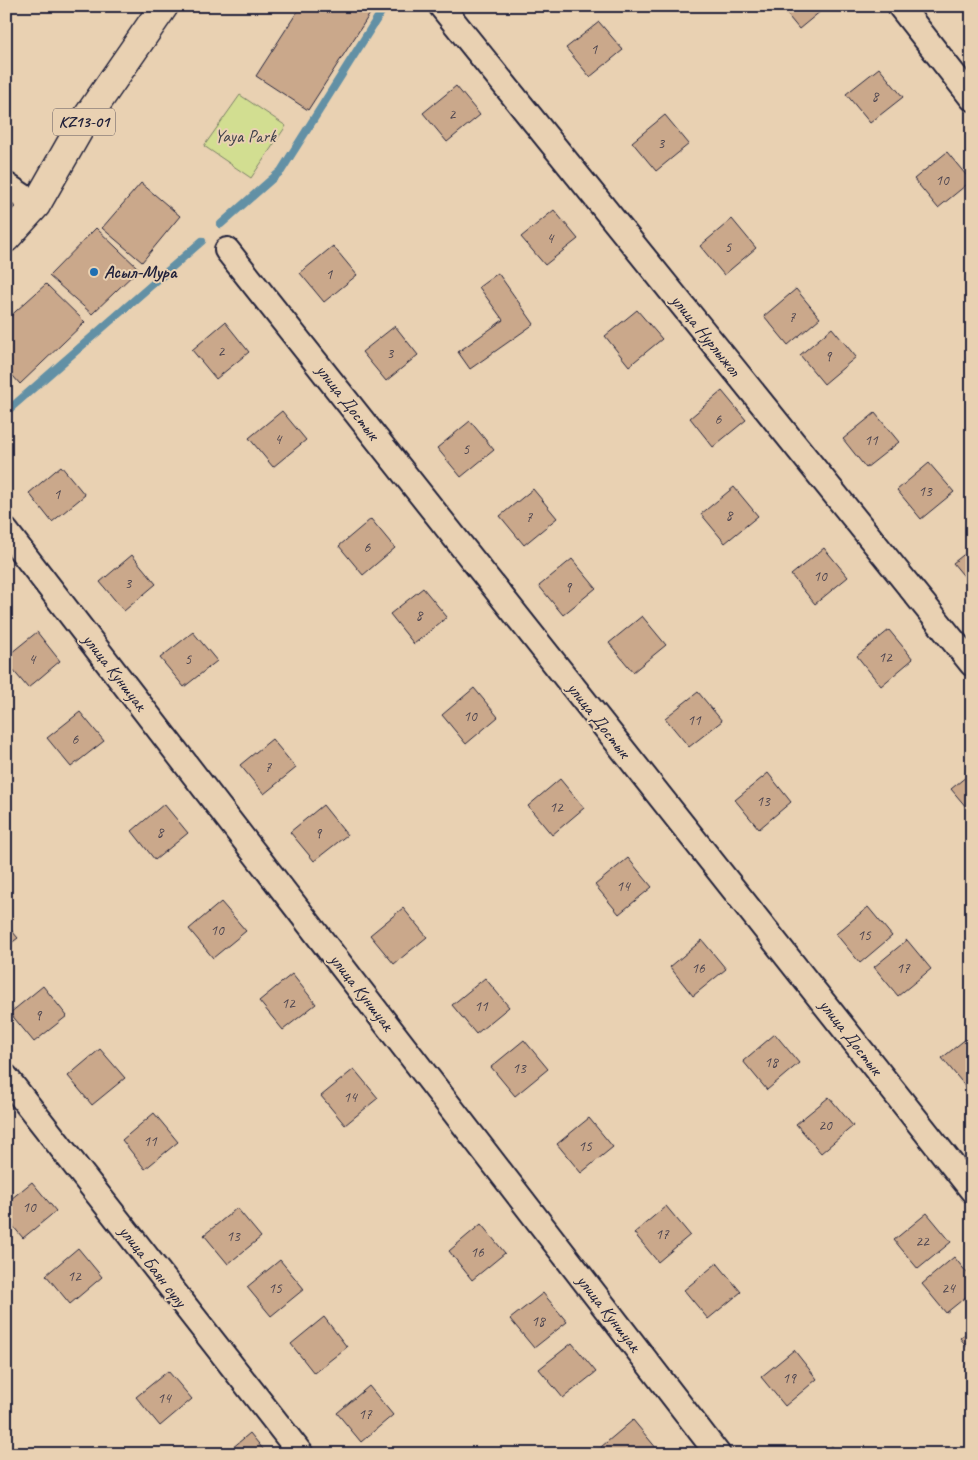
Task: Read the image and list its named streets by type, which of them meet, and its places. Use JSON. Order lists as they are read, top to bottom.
{
  "streets": {
    "main road": ["KZ13-01"],
    "street": [
      "улица Нурлыжол",
      "улица Достык",
      "улица Куншуак",
      "улица Баян сулу"
    ]
  },
  "parks": ["Yaya Park"],
  "places": ["Асыл-Мура"],
  "house_numbers": [
    "1",
    "8",
    "2",
    "3",
    "10",
    "4",
    "5",
    "1",
    "7",
    "2",
    "3",
    "9",
    "6",
    "4",
    "11",
    "5",
    "13",
    "1",
    "8",
    "7",
    "6",
    "10",
    "3",
    "9",
    "8",
    "12",
    "4",
    "5",
    "10",
    "11",
    "6",
    "7",
    "13",
    "12",
    "8",
    "9",
    "14",
    "10",
    "15",
    "16",
    "17",
    "12",
    "11",
    "9",
    "18",
    "13",
    "14",
    "20",
    "11",
    "15",
    "10",
    "17",
    "13",
    "22",
    "16",
    "12",
    "15",
    "24",
    "18",
    "19",
    "14",
    "17"
  ]
}
